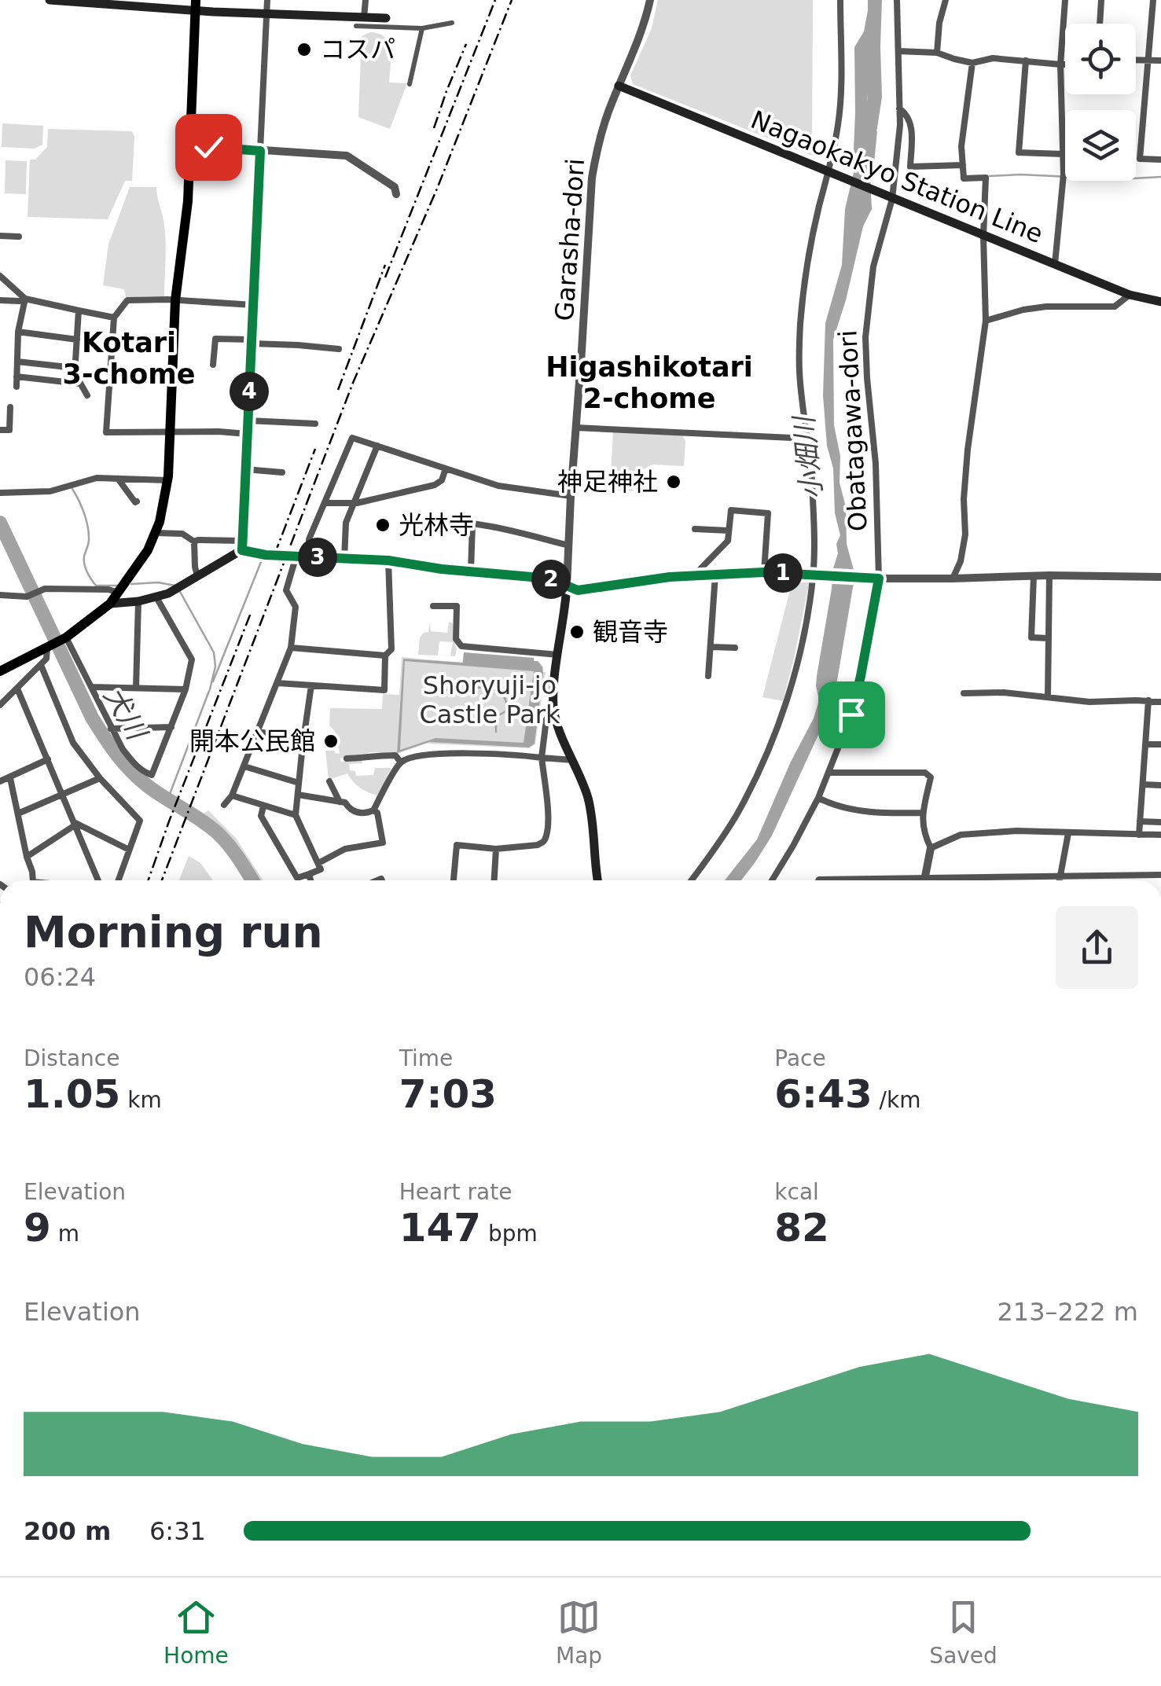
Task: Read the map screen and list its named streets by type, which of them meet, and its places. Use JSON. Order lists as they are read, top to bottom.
{
  "streets": {
    "main road": ["Nagaokakyo Station Line"],
    "street": ["Garasha-dori", "Obatagawa-dori"]
  },
  "crossings": [
    ["Nagaokakyo Station Line", "Garasha-dori"],
    ["Nagaokakyo Station Line", "Obatagawa-dori"]
  ],
  "districts": ["Kotari 3-chome", "Higashikotari 2-chome"],
  "water": ["小畑川", "犬川"],
  "parks": ["Shoryuji-jo Castle Park"],
  "places": [
    "コスパ",
    "神足神社",
    "光林寺",
    "観音寺",
    "開本公民館"
  ],
  "page": {
    "pins": [
      "4",
      "3",
      "1",
      "2"
    ],
    "heading": ["Morning run", "06:24"],
    "stats": [
      ["Distance", "1.05 km"],
      ["Time", "7:03"],
      ["Pace", "6:43 /km"],
      ["Elevation", "9 m"],
      ["Heart rate", "147 bpm"],
      ["kcal", "82"]
    ],
    "chart": ["Elevation", "213–222 m"],
    "list": [
      {
        "name": "200 m",
        "note": "6:31"
      }
    ],
    "tabs": ["Home", "Map", "Saved"]
  }
}
